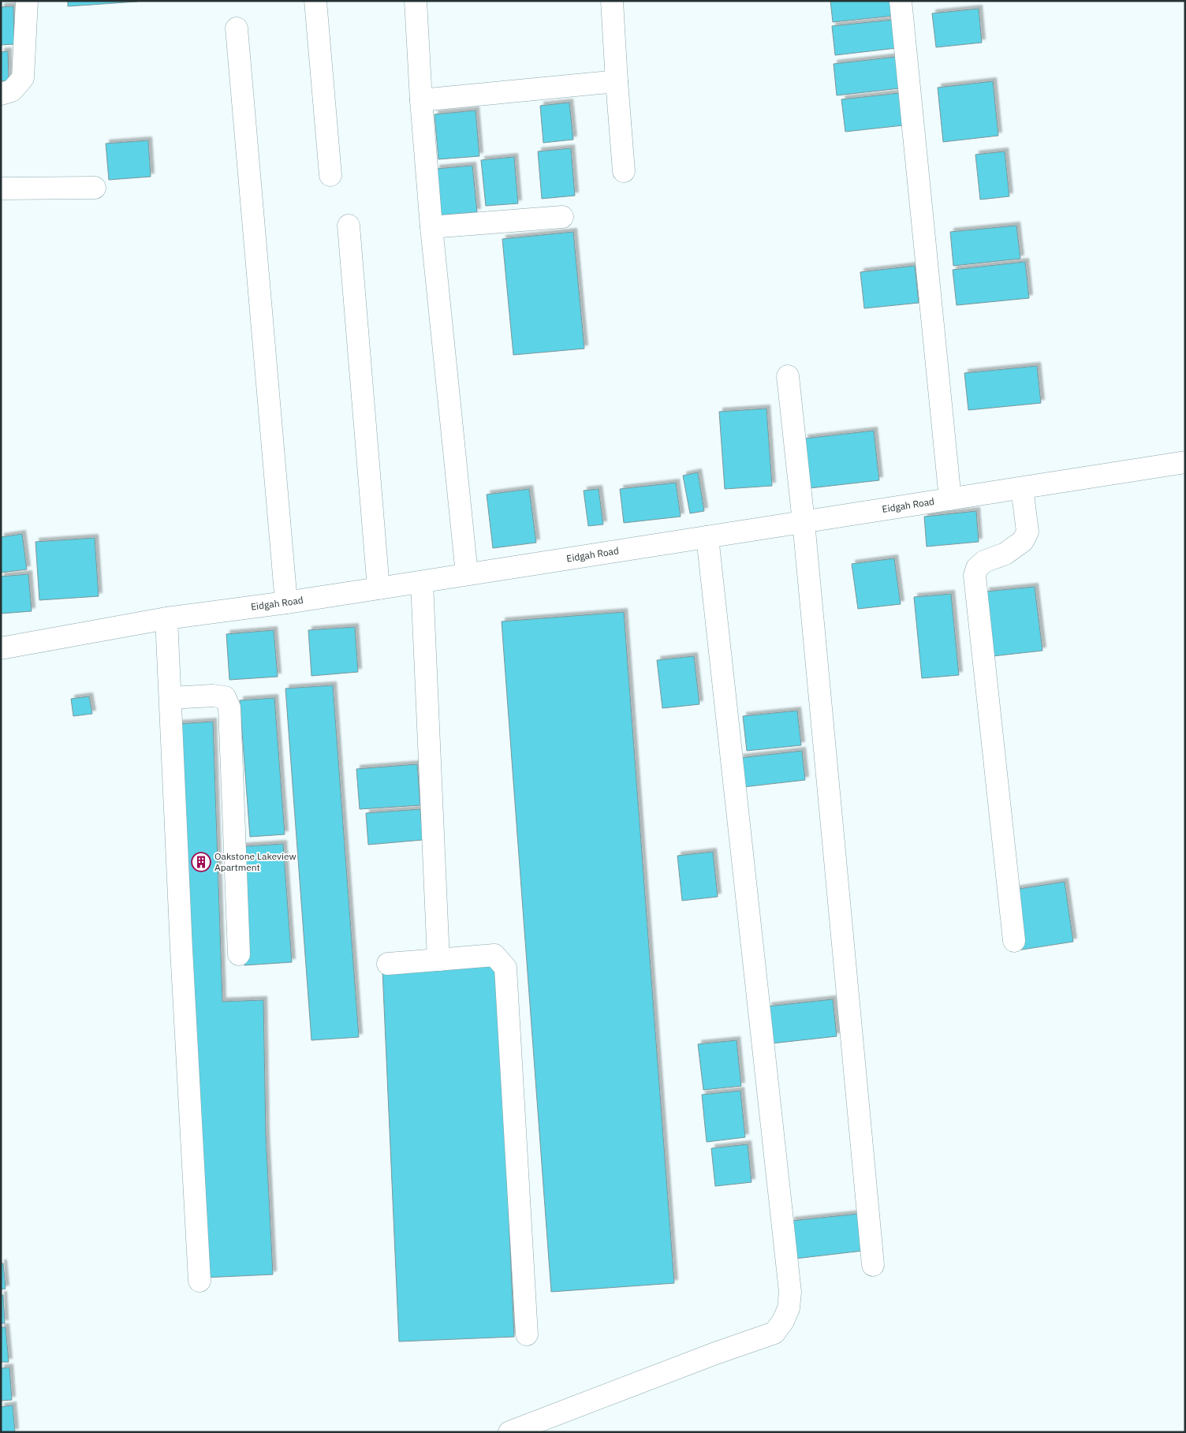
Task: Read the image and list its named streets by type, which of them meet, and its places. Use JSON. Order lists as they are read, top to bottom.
{
  "streets": {
    "street": ["Eidgah Road"]
  },
  "places": {
    "building": ["Oakstone Lakeview Apartment"]
  }
}
